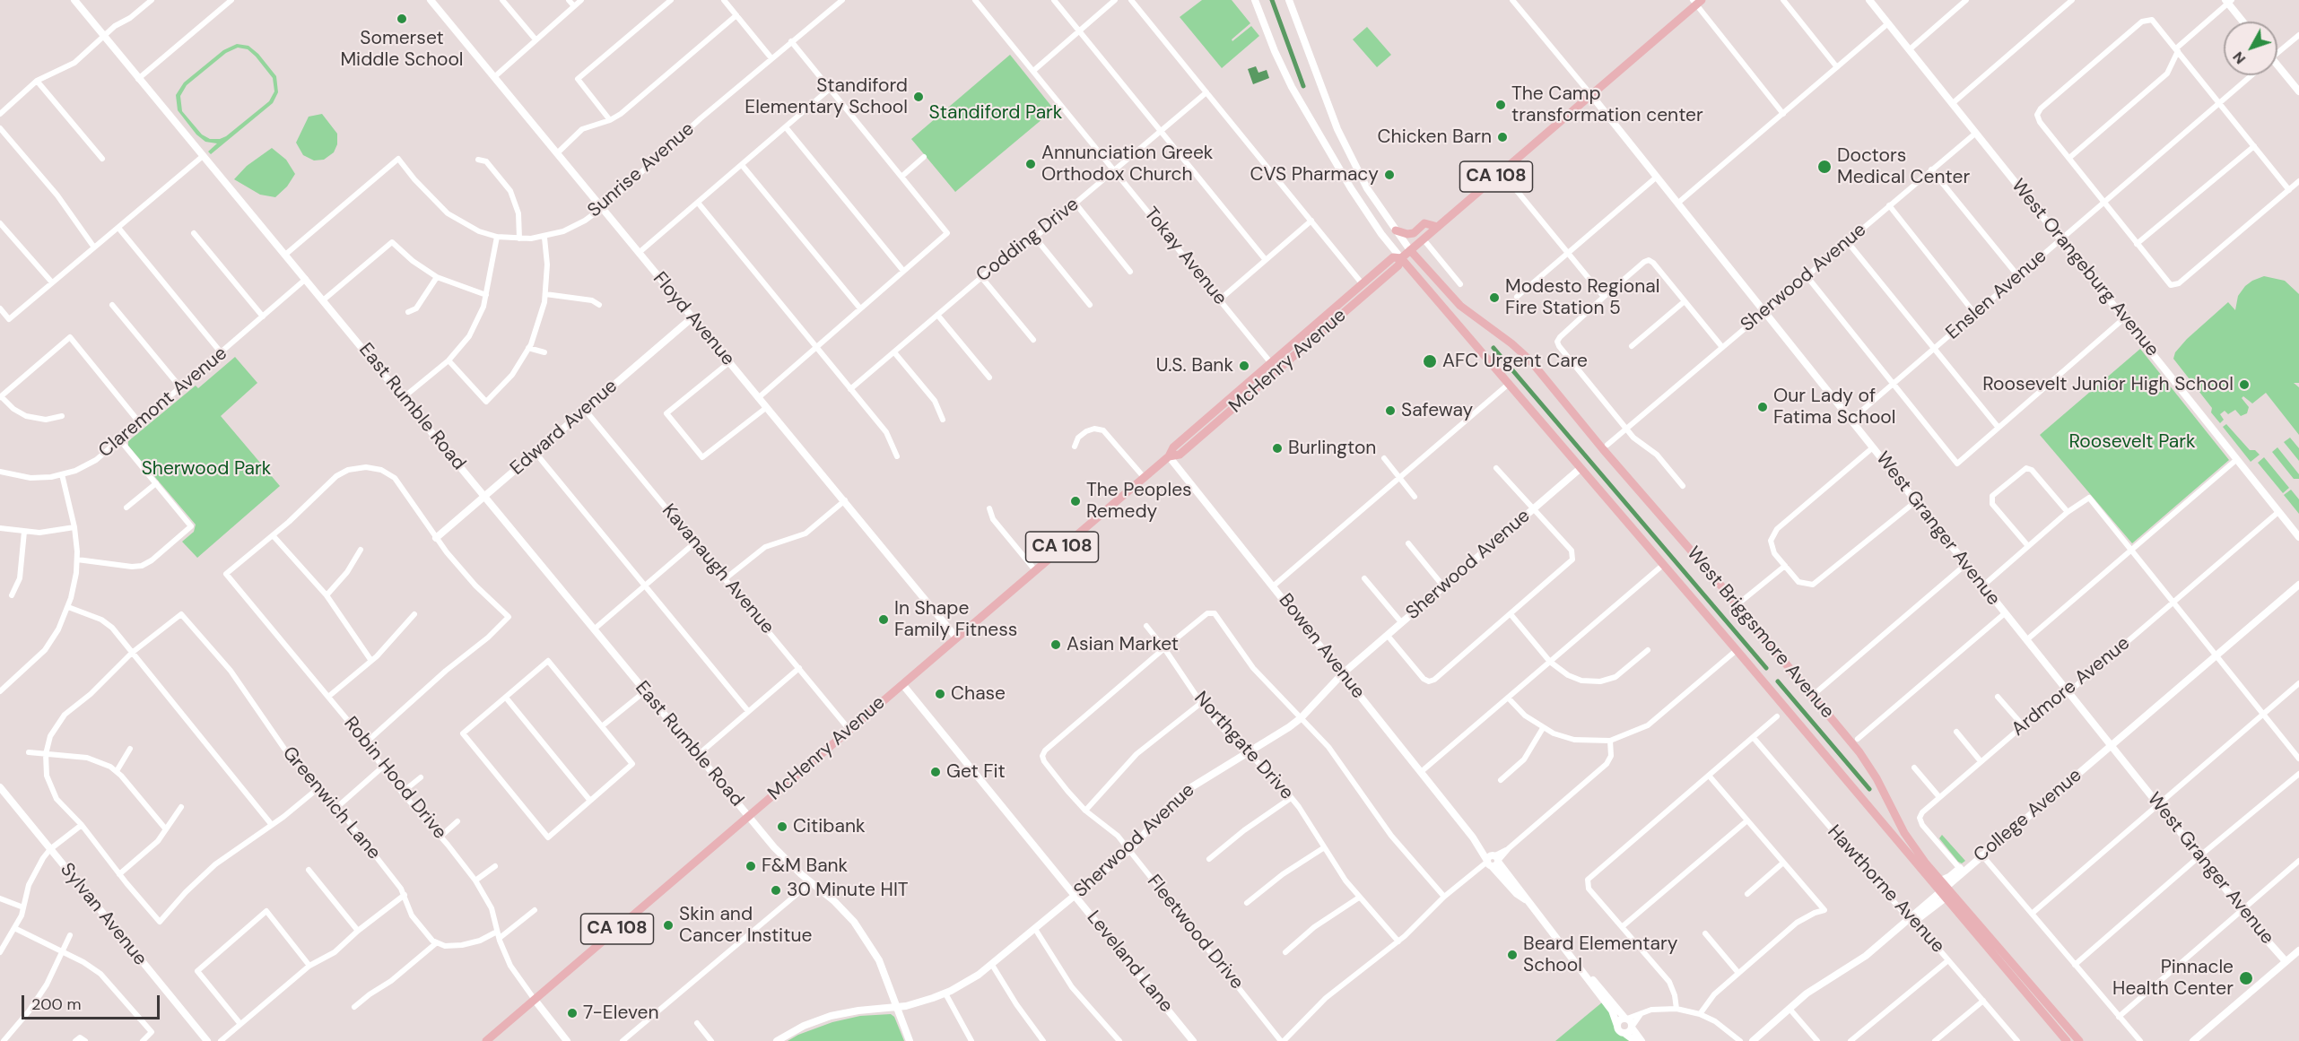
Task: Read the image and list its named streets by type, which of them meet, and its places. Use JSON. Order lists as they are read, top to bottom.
{
  "streets": {
    "main road": [
      "CA 108",
      "McHenry Avenue",
      "West Briggsmore Avenue",
      "Sylvan Avenue"
    ],
    "street": [
      "Sunrise Avenue",
      "Codding Drive",
      "Tokay Avenue",
      "West Orangeburg Avenue",
      "Sherwood Avenue",
      "Enslen Avenue",
      "Floyd Avenue",
      "Claremont Avenue",
      "East Rumble Road",
      "Edward Avenue",
      "West Granger Avenue",
      "Kavanaugh Avenue",
      "Bowen Avenue",
      "Ardmore Avenue",
      "Northgate Drive",
      "Robin Hood Drive",
      "Greenwich Lane",
      "College Avenue",
      "Hawthorne Avenue",
      "Fleetwood Drive",
      "Leveland Lane"
    ]
  },
  "crossings": [
    ["Sunrise Avenue", "Floyd Avenue"],
    ["Sunrise Avenue", "East Rumble Road"],
    ["Codding Drive", "Tokay Avenue"],
    ["Tokay Avenue", "McHenry Avenue"],
    ["West Orangeburg Avenue", "Sherwood Avenue"],
    ["West Orangeburg Avenue", "Enslen Avenue"],
    ["West Orangeburg Avenue", "Ardmore Avenue"],
    ["Sherwood Avenue", "East Rumble Road"],
    ["Sherwood Avenue", "West Granger Avenue"],
    ["Sherwood Avenue", "West Briggsmore Avenue"],
    ["Sherwood Avenue", "Bowen Avenue"],
    ["Sherwood Avenue", "Northgate Drive"],
    ["Sherwood Avenue", "Fleetwood Drive"],
    ["Sherwood Avenue", "Leveland Lane"],
    ["Enslen Avenue", "West Granger Avenue"],
    ["Floyd Avenue", "McHenry Avenue"],
    ["Floyd Avenue", "Edward Avenue"],
    ["McHenry Avenue", "East Rumble Road"],
    ["McHenry Avenue", "West Granger Avenue"],
    ["McHenry Avenue", "Kavanaugh Avenue"],
    ["McHenry Avenue", "West Briggsmore Avenue"],
    ["McHenry Avenue", "Bowen Avenue"],
    ["McHenry Avenue", "Robin Hood Drive"],
    ["McHenry Avenue", "Leveland Lane"],
    ["Claremont Avenue", "East Rumble Road"],
    ["East Rumble Road", "Edward Avenue"],
    ["Edward Avenue", "Kavanaugh Avenue"],
    ["West Granger Avenue", "Ardmore Avenue"],
    ["West Granger Avenue", "College Avenue"],
    ["West Briggsmore Avenue", "College Avenue"],
    ["Ardmore Avenue", "College Avenue"],
    ["Northgate Drive", "Fleetwood Drive"]
  ],
  "parks": ["Standiford Park", "Roosevelt Park", "Sherwood Park"],
  "places": [
    "Somerset Middle School",
    "Standiford Elementary School",
    "The Camp transformation center",
    "Chicken Barn",
    "Annunciation Greek Orthodox Church",
    "Doctors Medical Center",
    "CVS Pharmacy",
    "Modesto Regional Fire Station 5",
    "AFC Urgent Care",
    "U.S. Bank",
    "Roosevelt Junior High School",
    "Our Lady of Fatima School",
    "Safeway",
    "Burlington",
    "The Peoples Remedy",
    "In Shape Family Fitness",
    "Asian Market",
    "Chase",
    "Get Fit",
    "Citibank",
    "F&M Bank",
    "30 Minute HIT",
    "Skin and Cancer Institue",
    "Beard Elementary School",
    "Pinnacle Health Center",
    "7-Eleven"
  ],
  "scale_bar": "200 m",
  "north": "bottom left"
}
